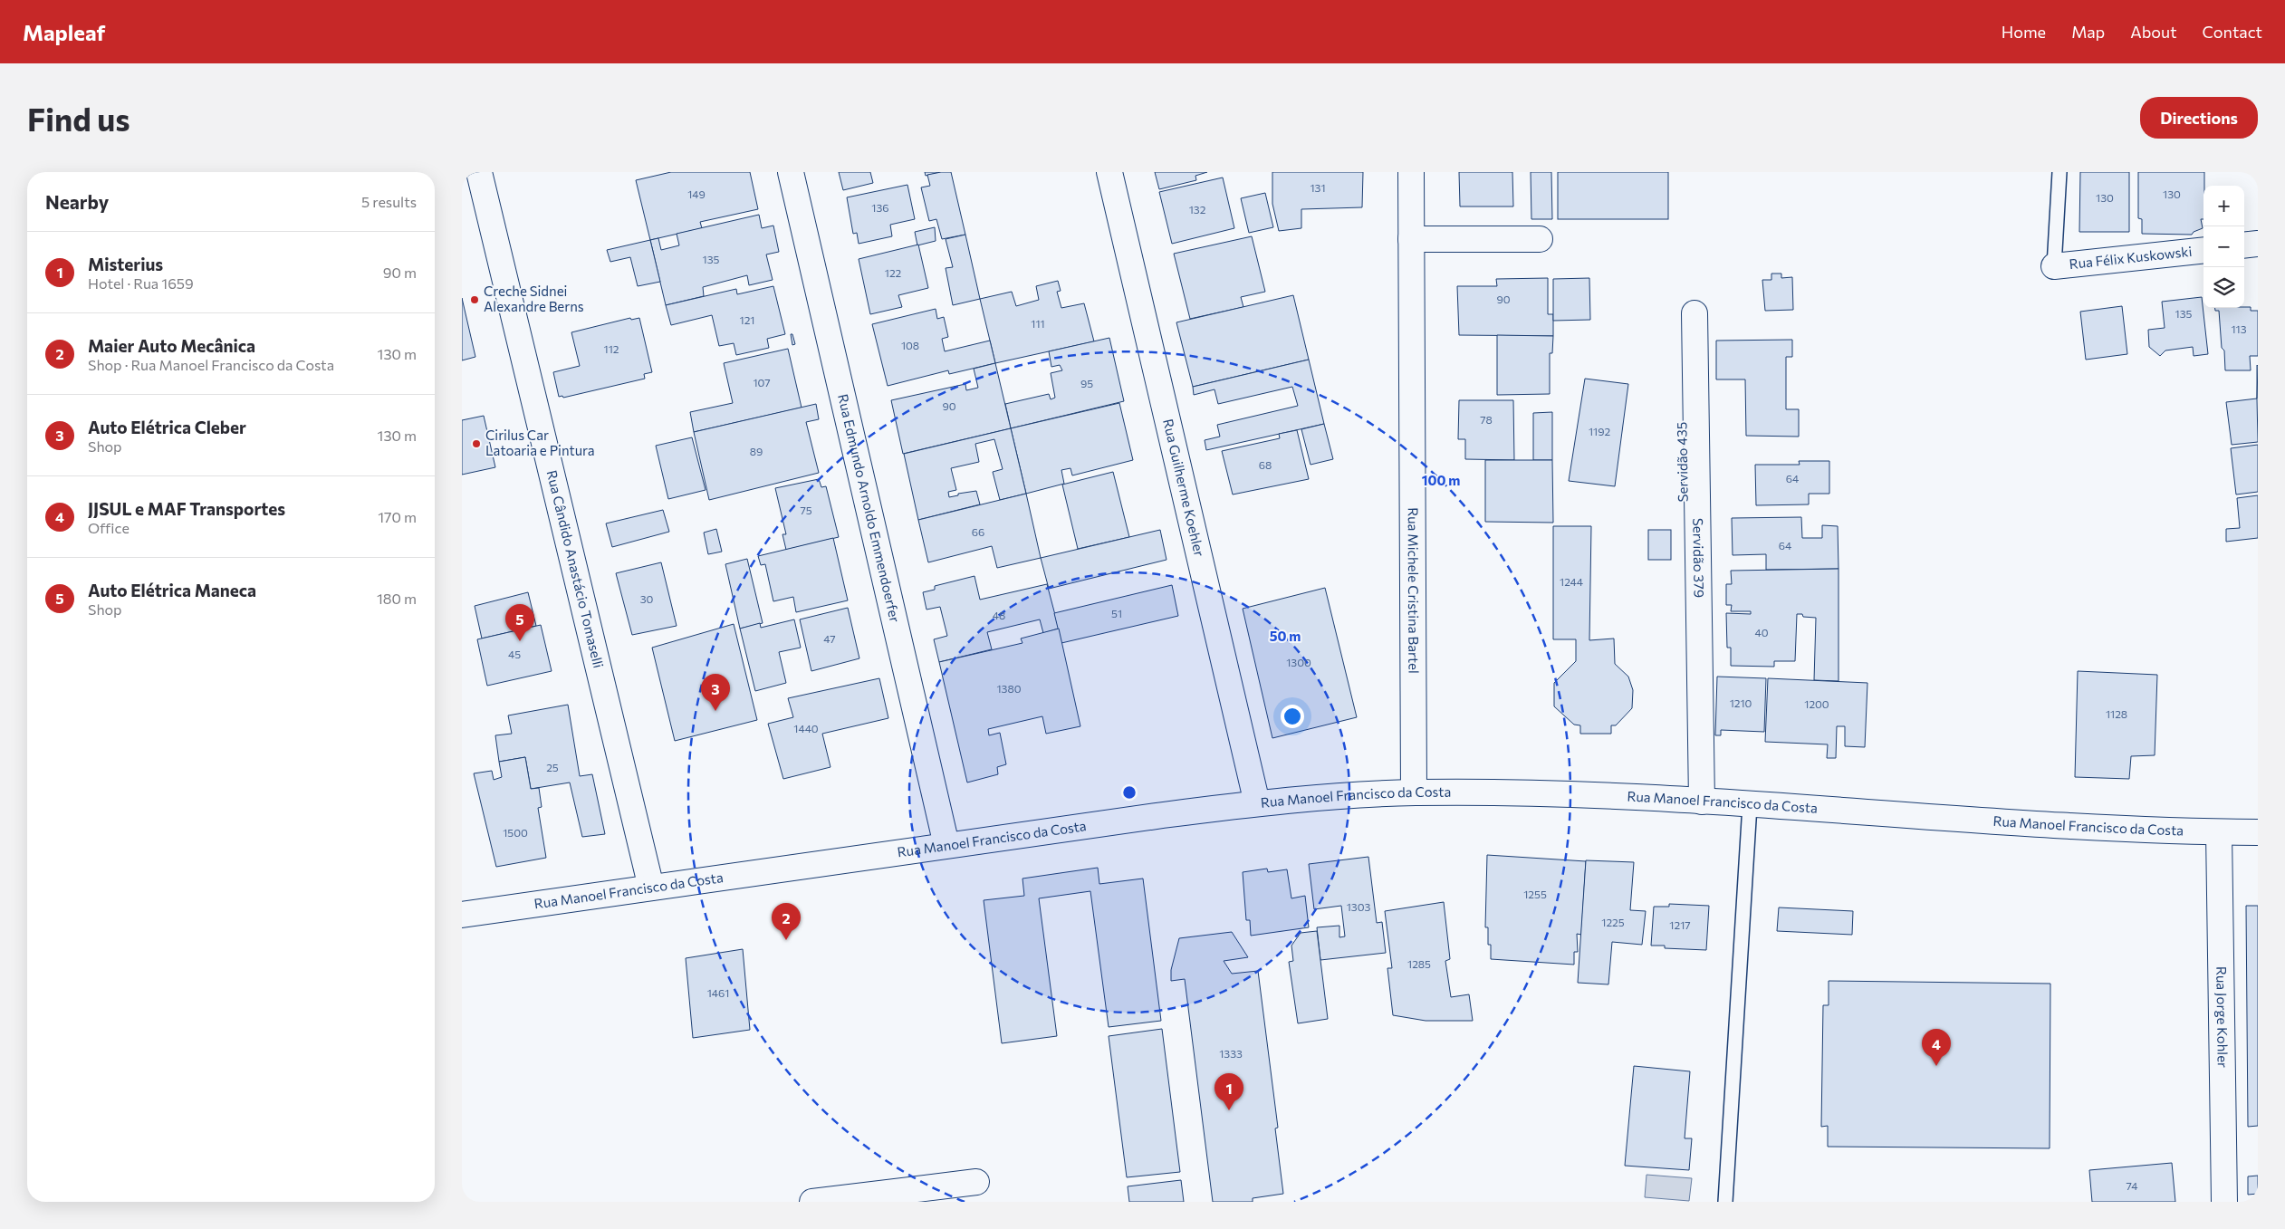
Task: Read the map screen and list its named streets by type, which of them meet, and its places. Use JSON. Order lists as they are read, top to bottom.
{
  "streets": {
    "street": [
      "Rua Félix Kuskowski",
      "Rua Guilherme Koehler",
      "Rua Edmundo Arnoldo Emmendoerfer",
      "Servidão 379",
      "Rua Cândido Anastácio Tomaselli",
      "Rua Michele Cristina Bartel",
      "Rua Manoel Francisco da Costa",
      "Rua Jorge Kohler"
    ]
  },
  "crossings": [
    ["Rua Guilherme Koehler", "Rua Manoel Francisco da Costa"],
    ["Rua Edmundo Arnoldo Emmendoerfer", "Rua Manoel Francisco da Costa"],
    ["Servidão 379", "Rua Manoel Francisco da Costa"],
    ["Rua Cândido Anastácio Tomaselli", "Rua Manoel Francisco da Costa"],
    ["Rua Michele Cristina Bartel", "Rua Manoel Francisco da Costa"],
    ["Rua Manoel Francisco da Costa", "Rua Jorge Kohler"]
  ],
  "places": ["Creche Sidnei Alexandre Berns", "Cirilus Car Latoaria e Pintura"],
  "house_numbers": [
    "131",
    "149",
    "130",
    "130",
    "136",
    "132",
    "135",
    "122",
    "90",
    "135",
    "121",
    "111",
    "113",
    "108",
    "112",
    "107",
    "95",
    "90",
    "78",
    "1192",
    "89",
    "68",
    "64",
    "75",
    "66",
    "64",
    "1244",
    "30",
    "51",
    "48",
    "40",
    "47",
    "45",
    "1300",
    "1380",
    "1210",
    "1200",
    "1128",
    "1440",
    "25",
    "1500",
    "1255",
    "1303",
    "1225",
    "1217",
    "1285",
    "1461",
    "1333",
    "74"
  ],
  "page": {
    "header": "Mapleaf",
    "nav": [
      "Home",
      "Map",
      "About",
      "Contact"
    ],
    "buttons": "Directions",
    "title": "Find us",
    "heading": ["Nearby", "5 results"],
    "map_buttons": ["+", "−"],
    "list": [
      {
        "mark": "1",
        "name": "Misterius",
        "note": "Hotel · Rua 1659",
        "value": "90 m"
      },
      {
        "mark": "2",
        "name": "Maier Auto Mecânica",
        "note": "Shop · Rua Manoel Francisco da Costa",
        "value": "130 m"
      },
      {
        "mark": "3",
        "name": "Auto Elétrica Cleber",
        "note": "Shop",
        "value": "130 m"
      },
      {
        "mark": "4",
        "name": "JJSUL e MAF Transportes",
        "note": "Office",
        "value": "170 m"
      },
      {
        "mark": "5",
        "name": "Auto Elétrica Maneca",
        "note": "Shop",
        "value": "180 m"
      }
    ],
    "pins": [
      "5",
      "3",
      "2",
      "4",
      "1"
    ]
  },
  "rings": ["100 m", "50 m"]
}
